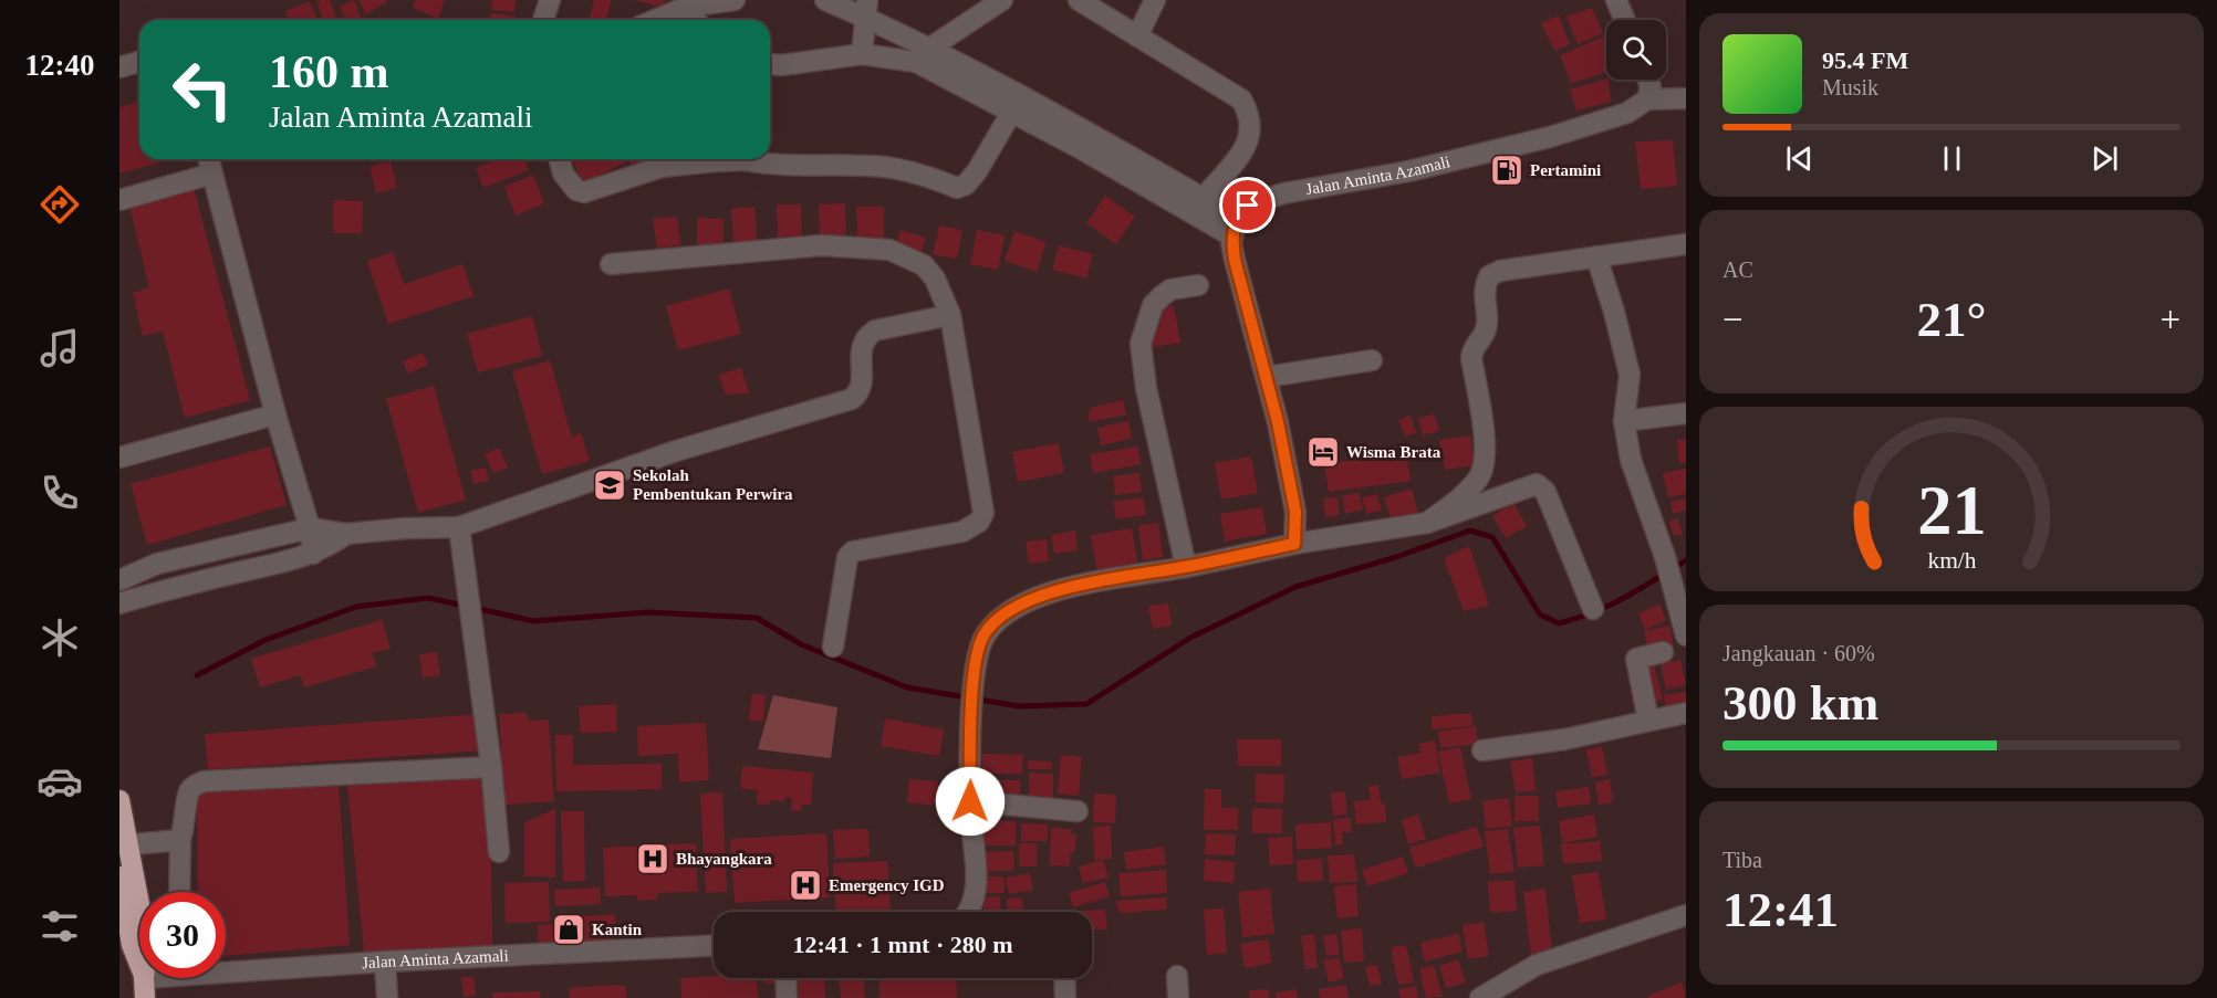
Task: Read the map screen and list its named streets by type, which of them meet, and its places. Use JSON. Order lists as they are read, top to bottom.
{
  "streets": {
    "street": ["Jalan Aminta Azamali"]
  },
  "places": {
    "fuel station": ["Pertamini"],
    "hotel": ["Wisma Brata"],
    "school or university": ["Sekolah Pembentukan Perwira"],
    "hospital": ["Bhayangkara", "Emergency IGD"],
    "shop": ["Kantin"]
  },
  "page": {
    "tabs": "12:40",
    "turn": ["160 m", "Jalan Aminta Azamali"],
    "song": ["95.4 FM", "Musik"],
    "tile": [
      "AC",
      ["Jangkauan · 60%", "300 km"],
      ["Tiba", "12:41"]
    ],
    "heat": ["−", "21°", "+"],
    "limit": "30",
    "trip": "12:41 · 1 mnt · 280 m",
    "gauge": ["21", "km/h"]
  }
}
